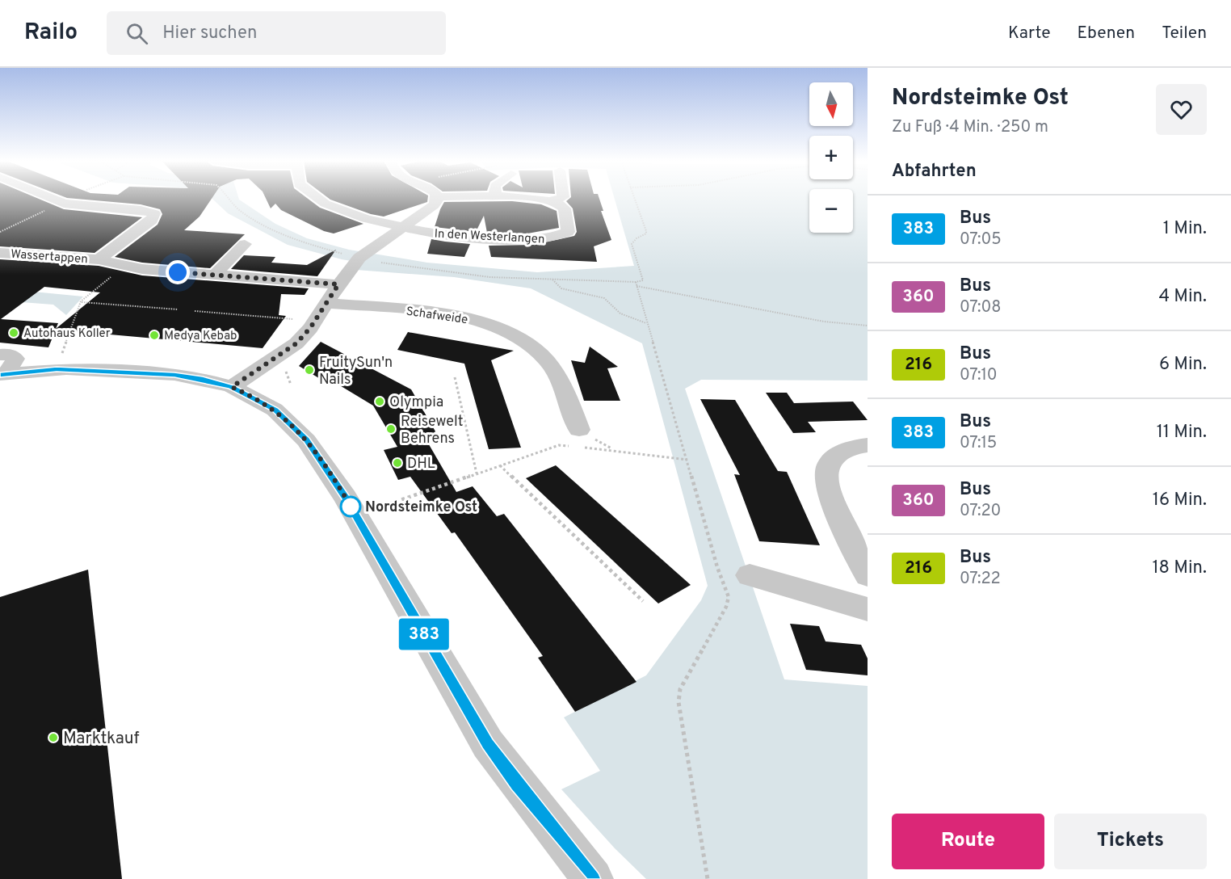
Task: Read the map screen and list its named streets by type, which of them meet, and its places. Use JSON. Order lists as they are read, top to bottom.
{
  "streets": {
    "street": ["In den Westerlangen", "Wassertappen", "Schafweide"]
  },
  "places": [
    "Autohaus Koller",
    "Medya Kebab",
    "FruitySun'n Nails",
    "Olympia",
    "Reisewelt Behrens",
    "DHL",
    "Nordsteimke Ost",
    "Marktkauf"
  ],
  "lines": ["bus line 383"],
  "north": "bottom",
  "page": {
    "header": "Railo",
    "search": "Hier suchen",
    "nav": ["Karte", "Ebenen", "Teilen"],
    "on_map": "383",
    "heading": [
      ["Nordsteimke Ost", "Zu Fuß · 4 Min. · 250 m"],
      "Abfahrten"
    ],
    "map_buttons": ["+", "−"],
    "list": [
      {
        "mark": "383",
        "name": "Bus",
        "note": "07:05",
        "value": "1 Min."
      },
      {
        "mark": "360",
        "name": "Bus",
        "note": "07:08",
        "value": "4 Min."
      },
      {
        "mark": "216",
        "name": "Bus",
        "note": "07:10",
        "value": "6 Min."
      },
      {
        "mark": "383",
        "name": "Bus",
        "note": "07:15",
        "value": "11 Min."
      },
      {
        "mark": "360",
        "name": "Bus",
        "note": "07:20",
        "value": "16 Min."
      },
      {
        "mark": "216",
        "name": "Bus",
        "note": "07:22",
        "value": "18 Min."
      }
    ],
    "buttons": ["Route", "Tickets"]
  }
}
